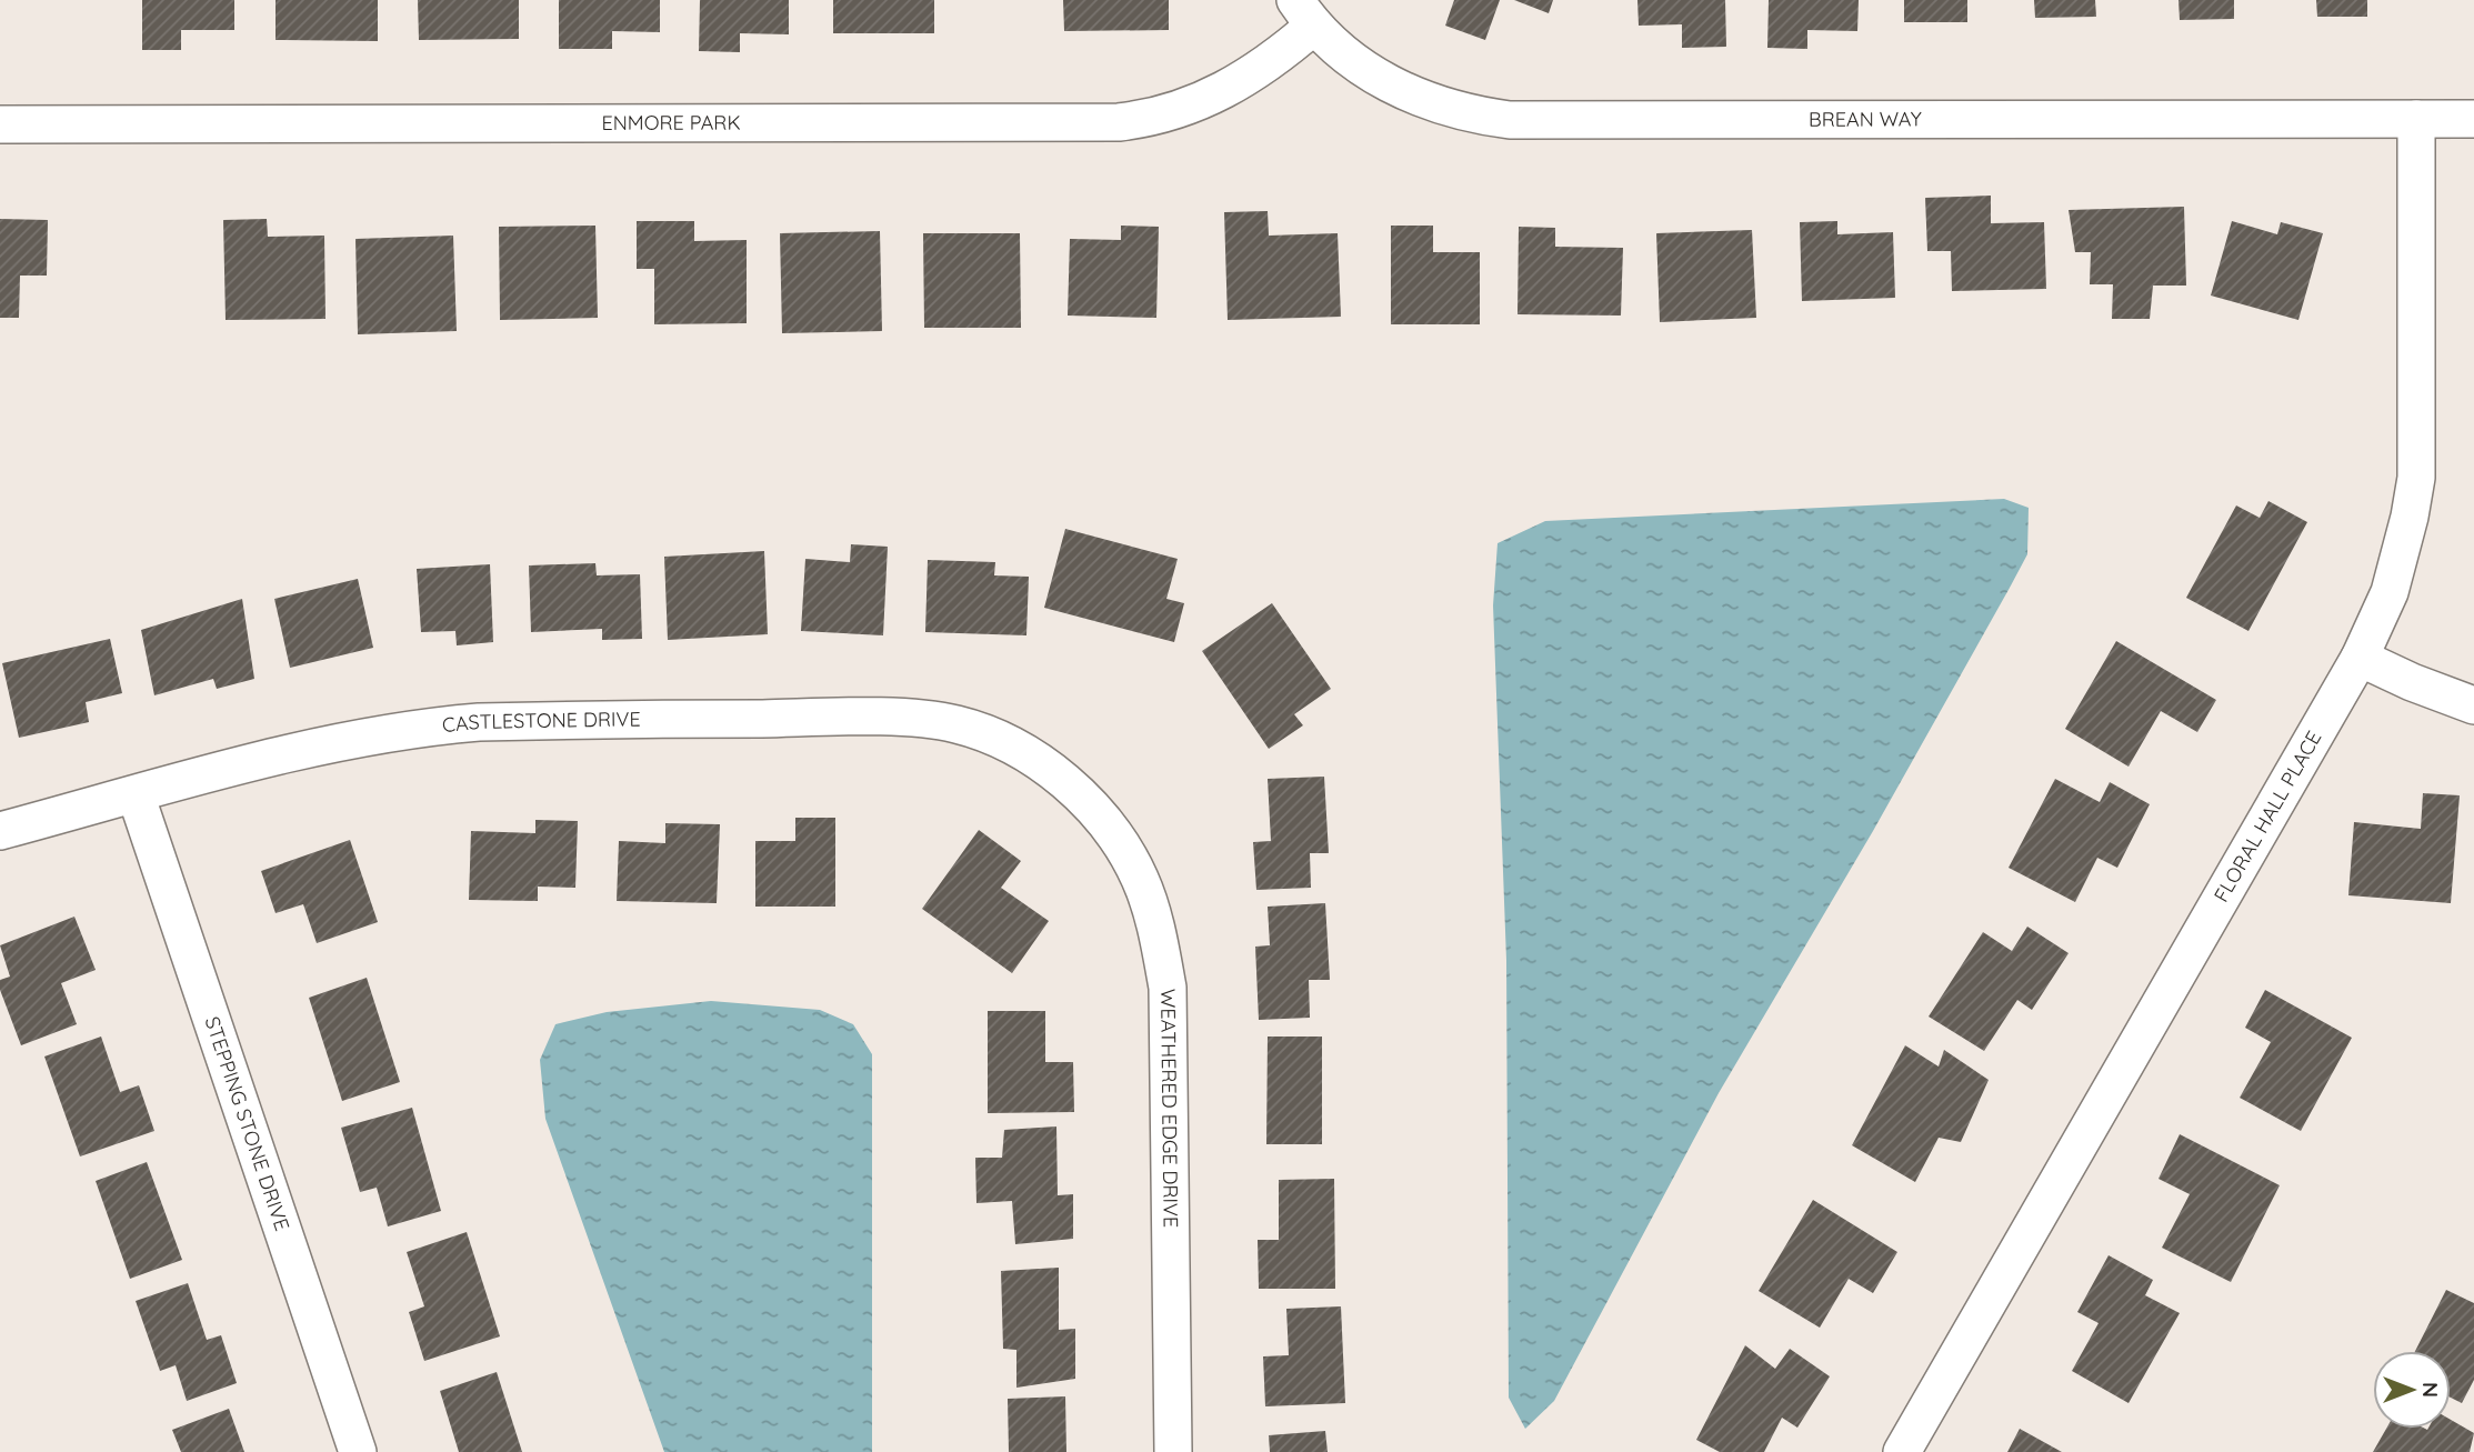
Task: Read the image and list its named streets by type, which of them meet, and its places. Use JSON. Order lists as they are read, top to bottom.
{
  "streets": {
    "street": [
      "BREAN WAY",
      "ENMORE PARK",
      "CASTLESTONE DRIVE",
      "FLORAL HALL PLACE",
      "WEATHERED EDGE DRIVE",
      "STEPPING STONE DRIVE"
    ]
  },
  "crossings": [
    ["BREAN WAY", "ENMORE PARK"],
    ["BREAN WAY", "FLORAL HALL PLACE"],
    ["CASTLESTONE DRIVE", "WEATHERED EDGE DRIVE"],
    ["CASTLESTONE DRIVE", "STEPPING STONE DRIVE"]
  ],
  "north": "right"
}
